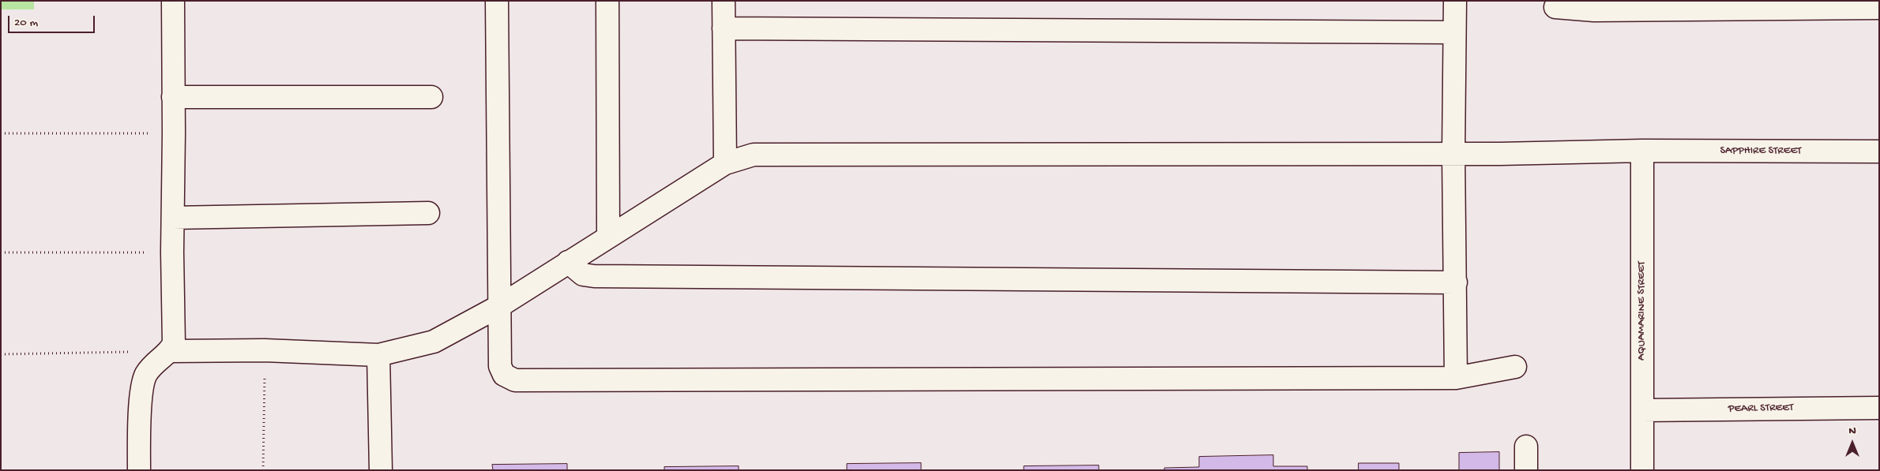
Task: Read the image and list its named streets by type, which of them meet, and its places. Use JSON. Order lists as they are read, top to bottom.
{
  "streets": {
    "street": ["SAPPHIRE STREET", "AQUAMARINE STREET", "PEARL STREET"]
  },
  "crossings": [
    ["SAPPHIRE STREET", "AQUAMARINE STREET"],
    ["AQUAMARINE STREET", "PEARL STREET"]
  ],
  "scale_bar": "20 m",
  "north": "top"
}
